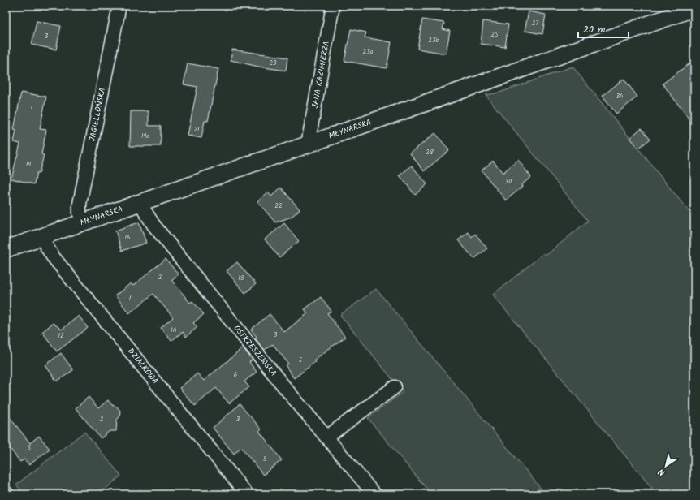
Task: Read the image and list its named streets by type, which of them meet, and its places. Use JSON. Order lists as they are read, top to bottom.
{
  "streets": {
    "street": [
      "JANA KAZIMIERZA",
      "JAGIELLOŃSKA",
      "MŁYNARSKA",
      "OSTRZESZEWSKA",
      "DZIAŁKOWA"
    ]
  },
  "crossings": [
    ["JANA KAZIMIERZA", "MŁYNARSKA"],
    ["JAGIELLOŃSKA", "MŁYNARSKA"],
    ["MŁYNARSKA", "OSTRZESZEWSKA"],
    ["MŁYNARSKA", "DZIAŁKOWA"]
  ],
  "house_numbers": [
    "27",
    "25",
    "3",
    "23b",
    "23a",
    "23",
    "34",
    "1",
    "21",
    "19a",
    "28",
    "19",
    "30",
    "22",
    "16",
    "2",
    "18",
    "1",
    "1A",
    "3",
    "12",
    "5",
    "6",
    "2",
    "3",
    "5",
    "5"
  ],
  "scale_bar": "20 m",
  "north": "bottom left"
}
